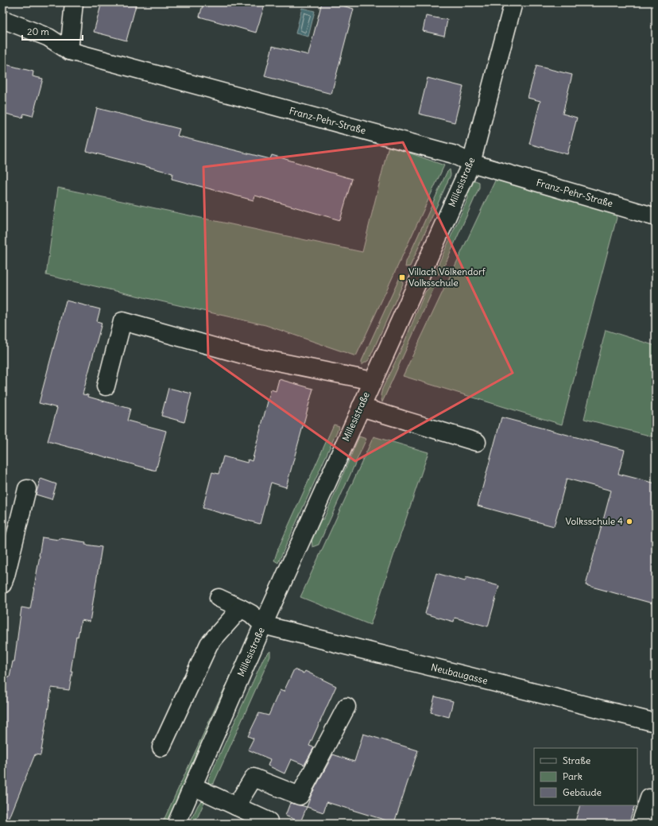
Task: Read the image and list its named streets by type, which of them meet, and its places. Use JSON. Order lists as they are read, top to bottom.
{
  "streets": {
    "street": ["Franz-Pehr-Straße", "Millesistraße", "Neubaugasse"]
  },
  "crossings": [
    ["Franz-Pehr-Straße", "Millesistraße"],
    ["Millesistraße", "Neubaugasse"]
  ],
  "places": {
    "transit": ["Villach Völkendorf Volksschule"],
    "other": ["Volksschule 4"]
  },
  "legend": ["Straße", "Park", "Gebäude"],
  "scale_bar": "20 m"
}
